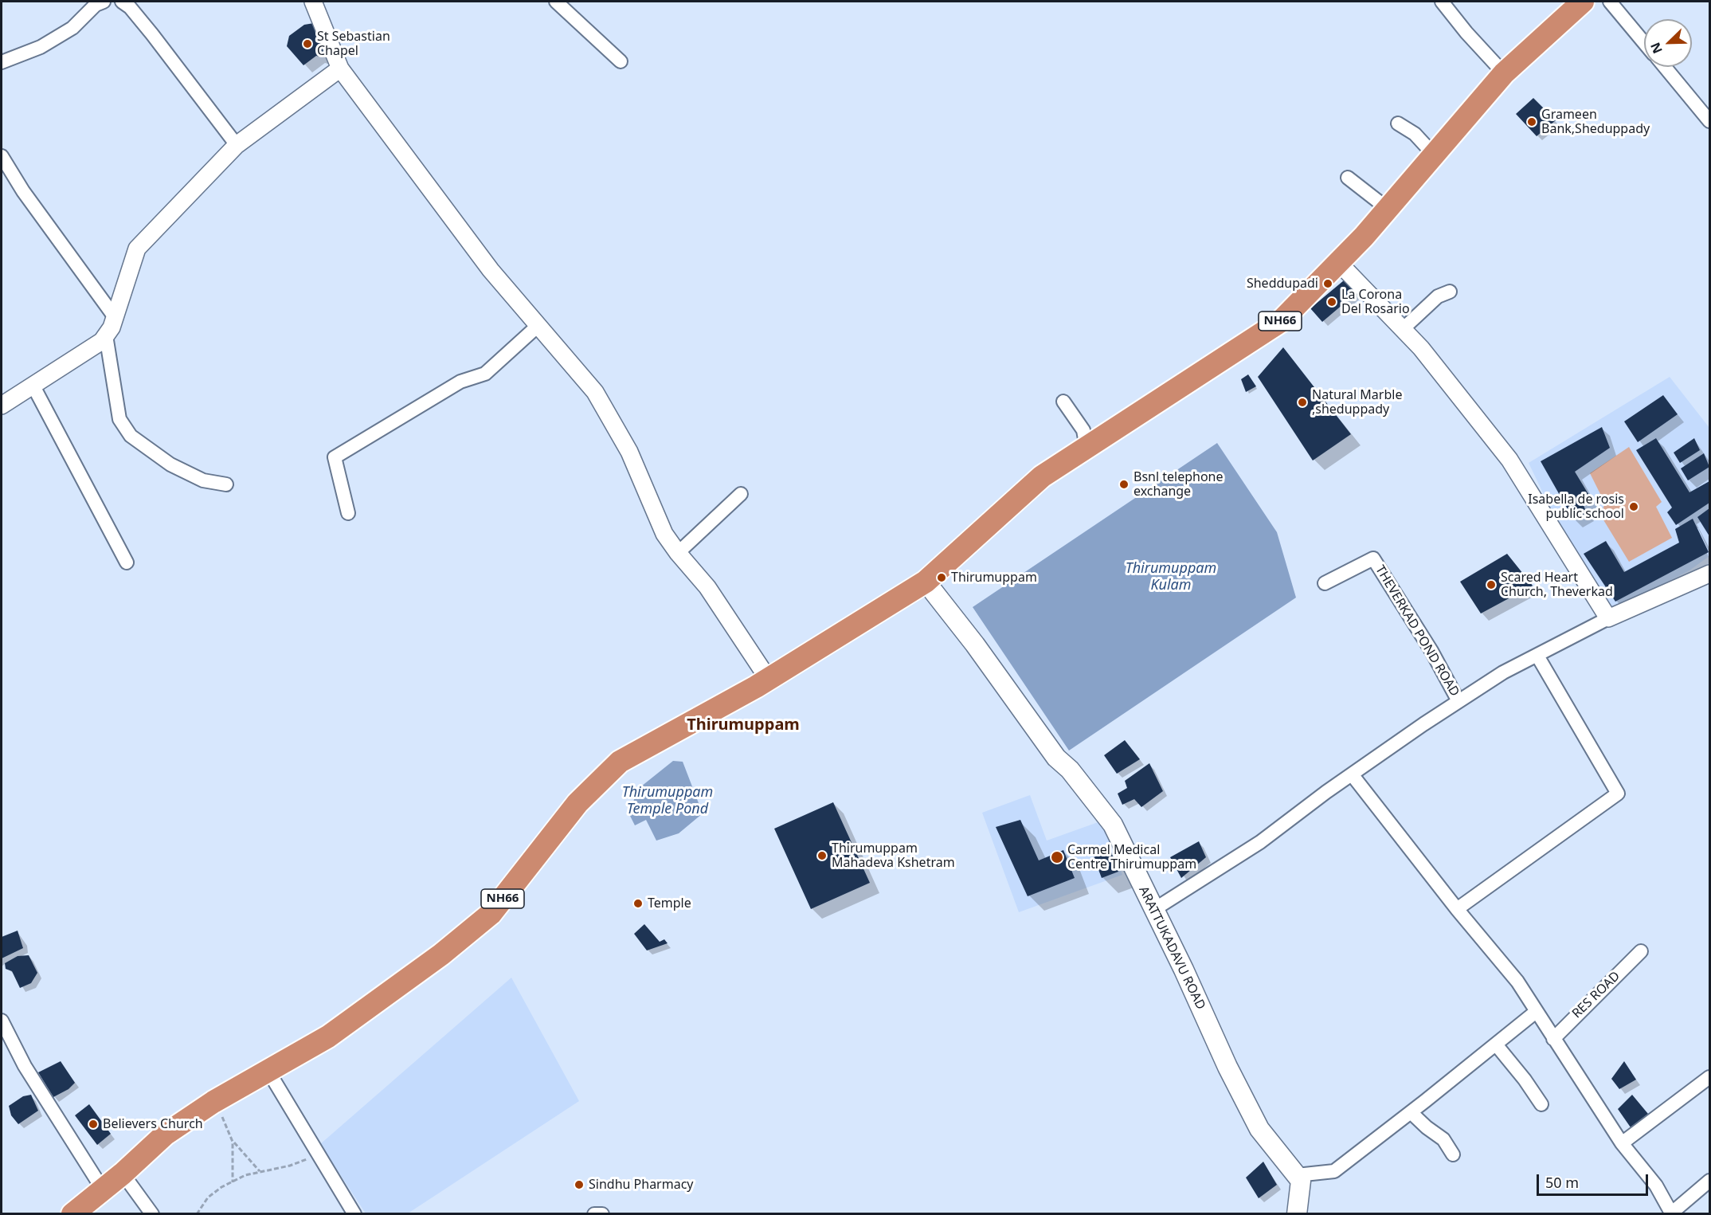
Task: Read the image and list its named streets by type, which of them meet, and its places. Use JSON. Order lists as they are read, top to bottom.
{
  "streets": {
    "highway": ["NH66"],
    "main road": ["ARATTUKADAVU ROAD"],
    "street": ["THEVERKAD POND ROAD", "RES ROAD"]
  },
  "crossings": [
    ["NH66", "ARATTUKADAVU ROAD"]
  ],
  "districts": ["Thirumuppam"],
  "water": ["Thirumuppam Kulam", "Thirumuppam Temple Pond"],
  "places": [
    "St Sebastian Chapel",
    "Grameen Bank,Sheduppady",
    "Sheddupadi",
    "La Corona Del Rosario",
    "Natural Marble ,sheduppady",
    "Bsnl telephone exchange",
    "Isabella de rosis public school",
    "Thirumuppam",
    "Scared Heart Church, Theverkad",
    "Thirumuppam Mahadeva Kshetram",
    "Carmel Medical Centre Thirumuppam",
    "Temple",
    "Believers Church",
    "Sindhu Pharmacy"
  ],
  "scale_bar": "50 m",
  "north": "bottom left"
}
